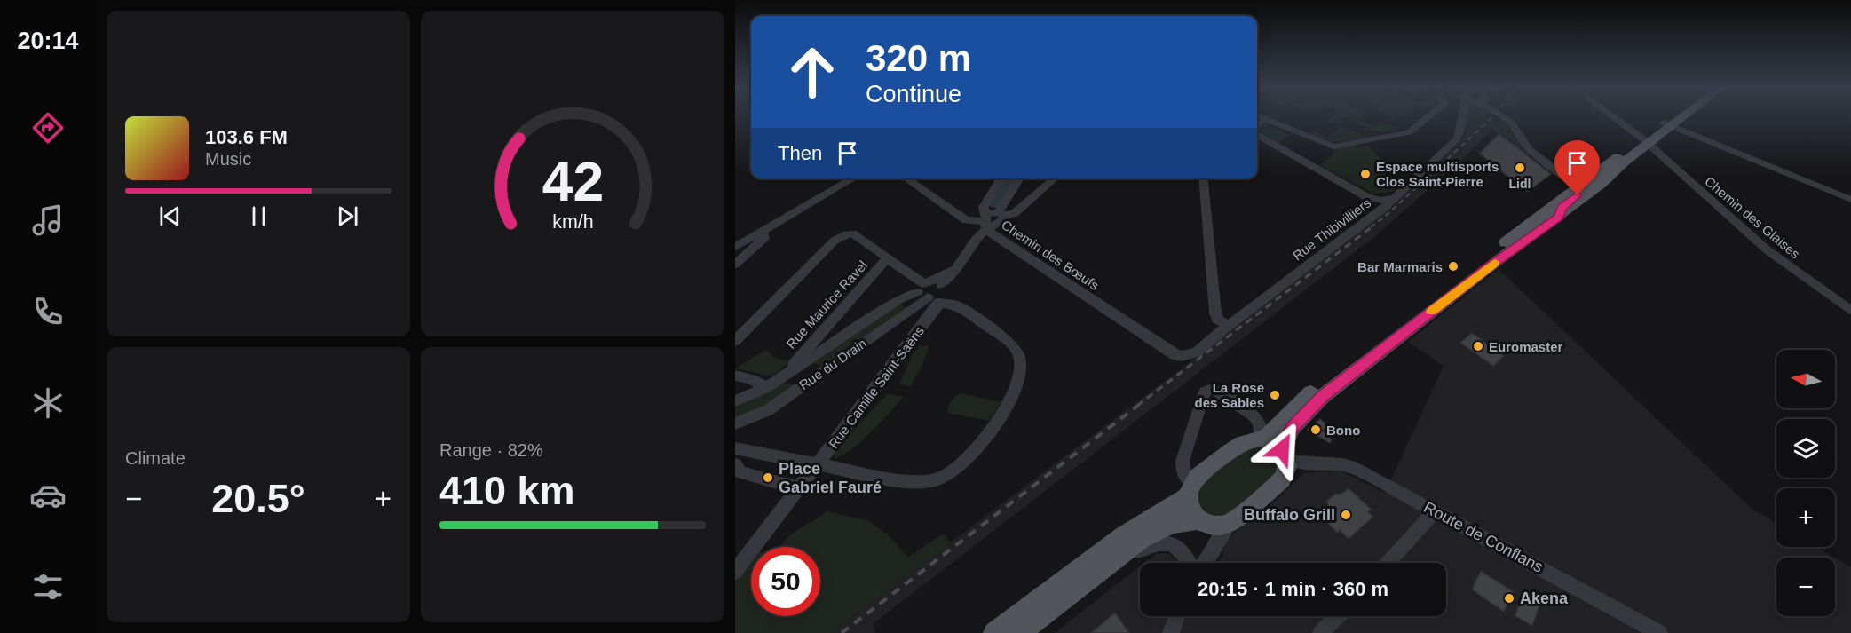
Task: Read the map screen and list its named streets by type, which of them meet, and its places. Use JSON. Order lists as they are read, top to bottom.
{
  "streets": {
    "street": [
      "Chemin des Glaises",
      "Rue Thibivilliers",
      "Chemin des Bœufs",
      "Rue Maurice Ravel",
      "Rue du Drain",
      "Rue Camille Saint-Saëns",
      "Route de Conflans"
    ]
  },
  "crossings": [
    ["Rue Thibivilliers", "Chemin des Bœufs"],
    ["Chemin des Bœufs", "Rue du Drain"],
    ["Rue Maurice Ravel", "Rue du Drain"],
    ["Rue du Drain", "Rue Camille Saint-Saëns"]
  ],
  "places": [
    "Lidl",
    "Espace multisports Clos Saint-Pierre",
    "Bar Marmaris",
    "Euromaster",
    "La Rose des Sables",
    "Bono",
    "Place Gabriel Fauré",
    "Buffalo Grill",
    "Akena"
  ],
  "north": "left",
  "page": {
    "tabs": "20:14",
    "turn": ["320 m", "Continue"],
    "song": ["103.6 FM", "Music"],
    "then": "Then",
    "tile": [
      "Climate",
      ["Range · 82%", "410 km"]
    ],
    "map_buttons": ["+", "−"],
    "heat": ["−", "20.5°", "+"],
    "limit": "50",
    "trip": "20:15 · 1 min · 360 m",
    "gauge": ["42", "km/h"]
  }
}
